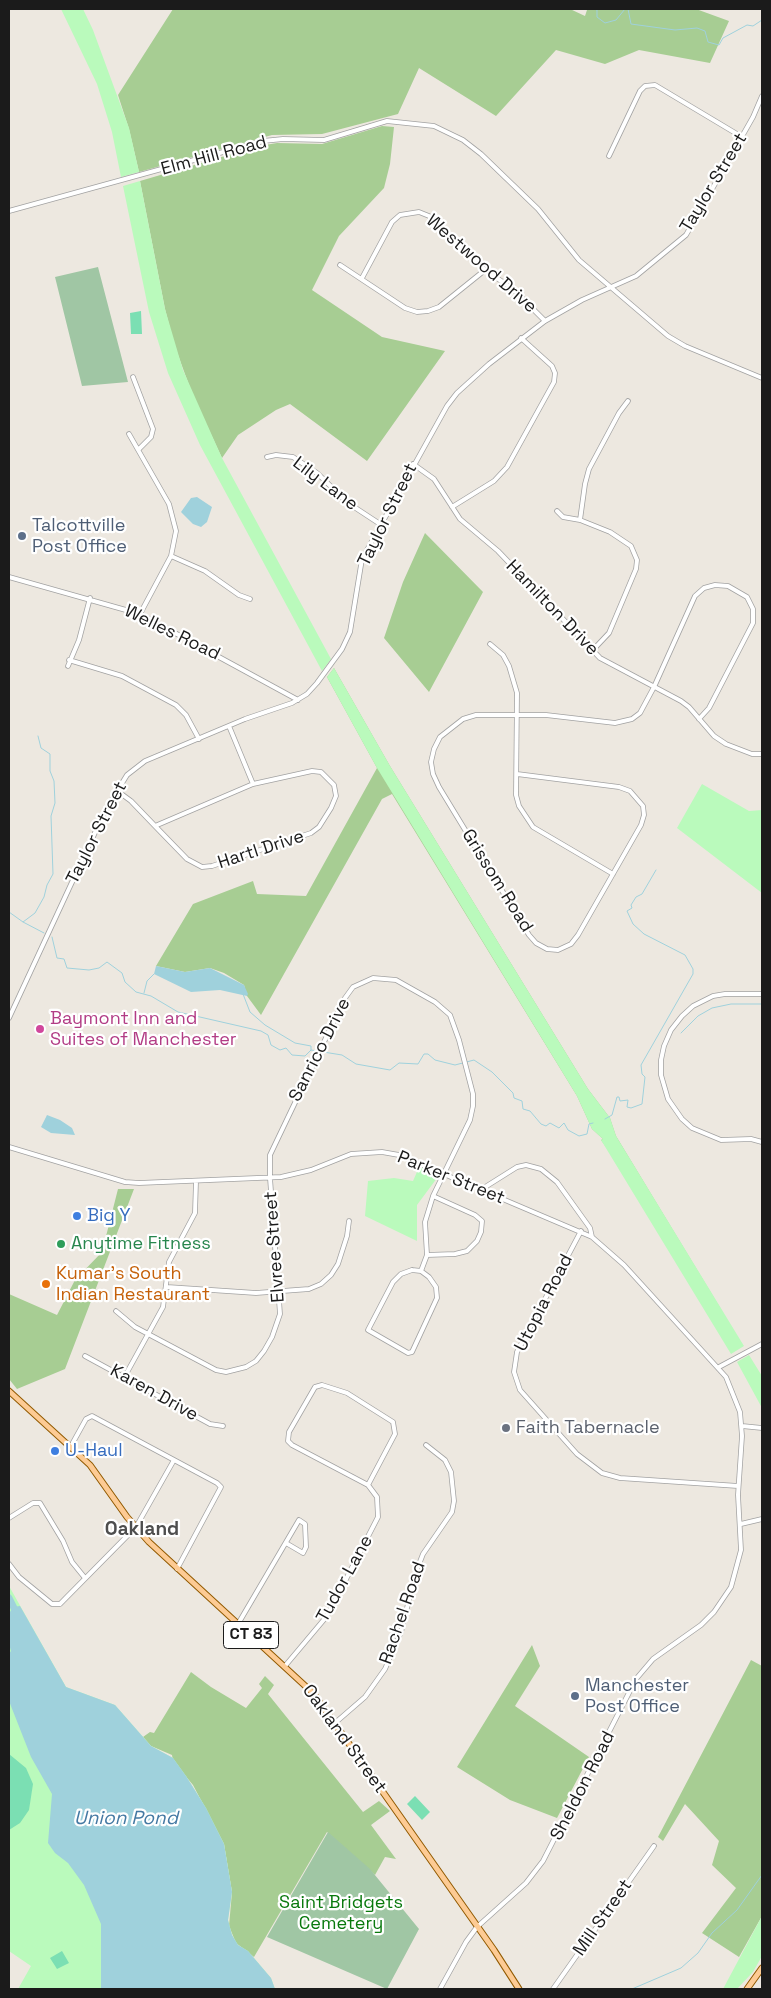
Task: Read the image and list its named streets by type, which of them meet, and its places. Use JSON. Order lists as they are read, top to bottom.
{
  "streets": {
    "main road": ["CT 83", "Oakland Street"],
    "street": [
      "Elm Hill Road",
      "Taylor Street",
      "Westwood Drive",
      "Lily Lane",
      "Hamilton Drive",
      "Welles Road",
      "Hartl Drive",
      "Grissom Road",
      "Sanrico Drive",
      "Parker Street",
      "Elvree Street",
      "Utopia Road",
      "Karen Drive",
      "Tudor Lane",
      "Rachel Road",
      "Sheldon Road",
      "Mill Street"
    ]
  },
  "crossings": [
    ["Elm Hill Road", "Taylor Street"],
    ["Taylor Street", "Westwood Drive"],
    ["Taylor Street", "Lily Lane"],
    ["Taylor Street", "Hamilton Drive"],
    ["Taylor Street", "Welles Road"],
    ["Taylor Street", "Hartl Drive"],
    ["Hamilton Drive", "Grissom Road"],
    ["Sanrico Drive", "Parker Street"],
    ["Sanrico Drive", "Elvree Street"],
    ["Parker Street", "Elvree Street"],
    ["Parker Street", "Utopia Road"],
    ["Parker Street", "Sheldon Road"],
    ["Utopia Road", "Sheldon Road"],
    ["Tudor Lane", "Oakland Street"],
    ["Rachel Road", "Oakland Street"],
    ["Oakland Street", "Sheldon Road"]
  ],
  "districts": ["Oakland"],
  "water": ["Union Pond"],
  "parks": ["Saint Bridgets Cemetery"],
  "places": [
    "Talcottville Post Office",
    "Baymont Inn and Suites of Manchester",
    "Big Y",
    "Anytime Fitness",
    "Kumar's South Indian Restaurant",
    "Faith Tabernacle",
    "U-Haul",
    "Manchester Post Office"
  ]
}
